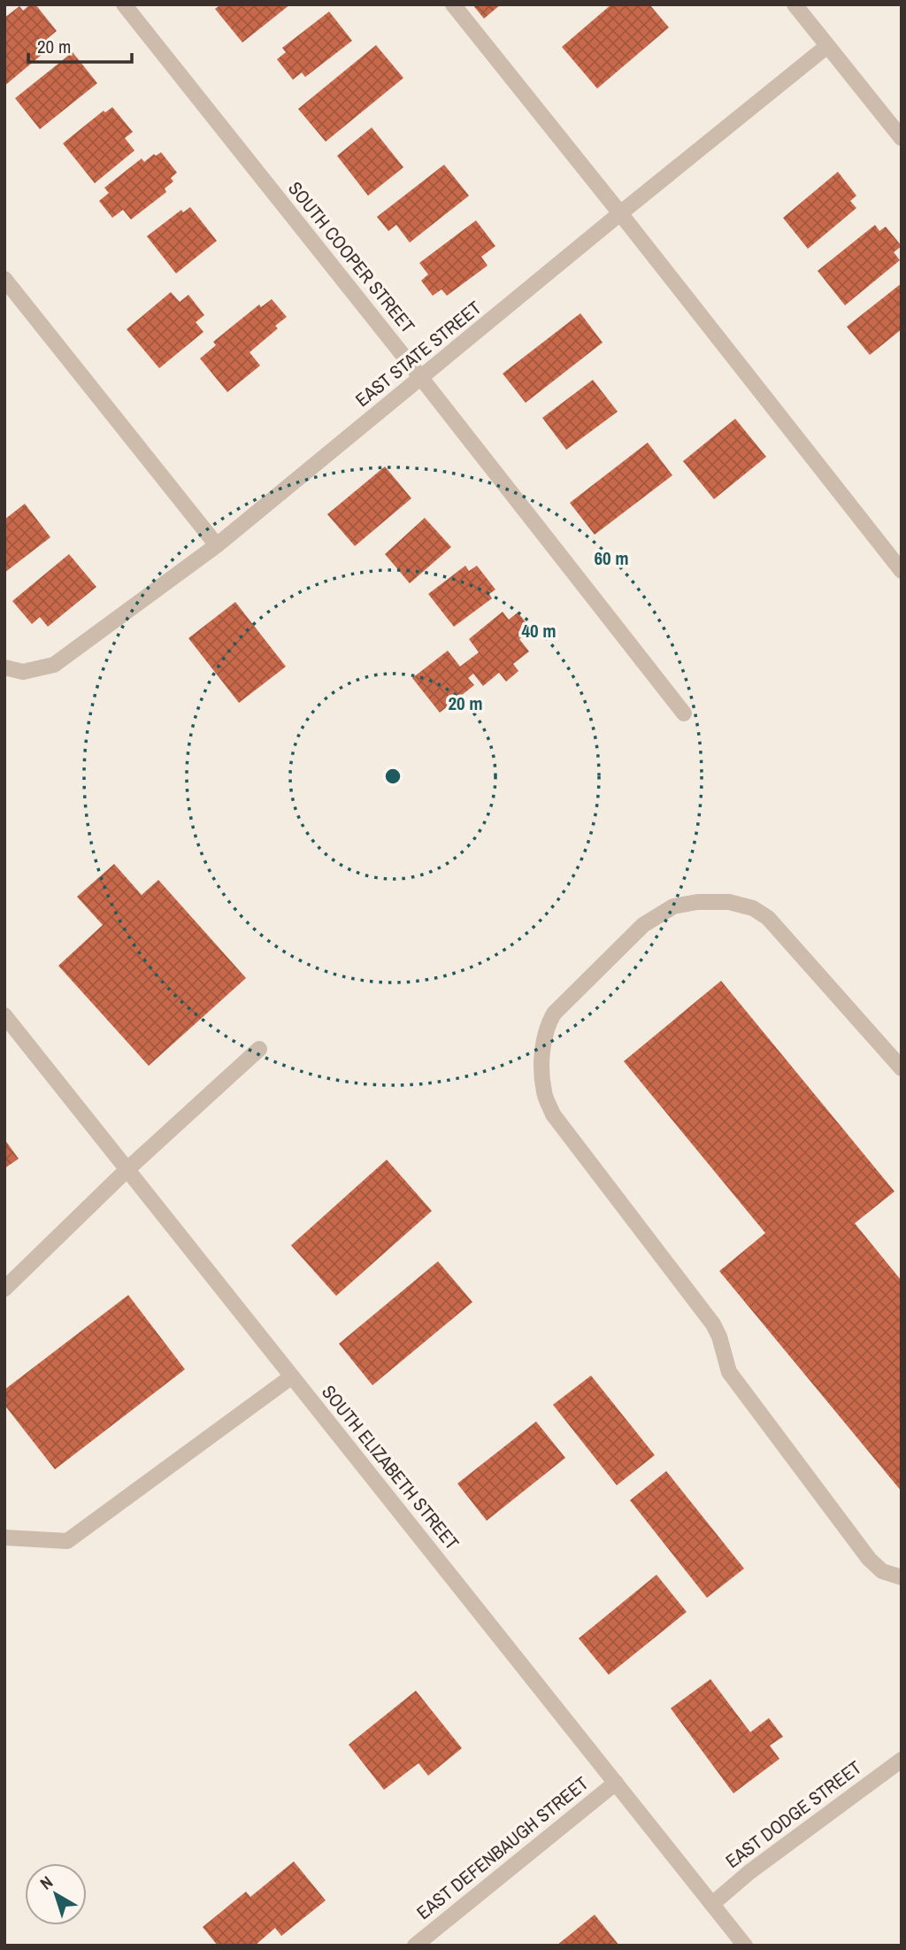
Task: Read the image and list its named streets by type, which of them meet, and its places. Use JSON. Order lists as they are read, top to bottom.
{
  "streets": {
    "street": [
      "SOUTH COOPER STREET",
      "EAST STATE STREET",
      "SOUTH ELIZABETH STREET",
      "EAST DODGE STREET",
      "EAST DEFENBAUGH STREET"
    ]
  },
  "crossings": [
    ["SOUTH COOPER STREET", "EAST STATE STREET"],
    ["SOUTH ELIZABETH STREET", "EAST DODGE STREET"],
    ["SOUTH ELIZABETH STREET", "EAST DEFENBAUGH STREET"]
  ],
  "scale_bar": "20 m",
  "north": "top left",
  "rings": ["60 m", "40 m", "20 m"]
}
